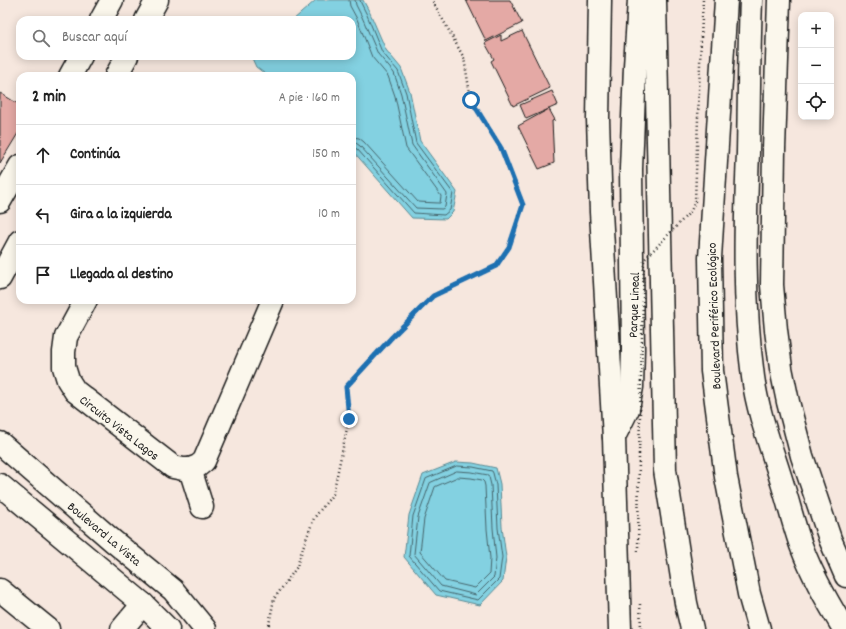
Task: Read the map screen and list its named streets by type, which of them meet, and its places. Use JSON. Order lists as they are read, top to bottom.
{
  "streets": {
    "main road": ["Boulevard Periférico Ecológico", "Circuito Vista Lagos", "Boulevard La Vista"],
    "path": ["Parque Lineal"]
  },
  "page": {
    "map_buttons": ["+", "−"],
    "search": "Buscar aquí",
    "heading": ["2 min", "A pie · 160 m"],
    "list": [
      ["Continúa", "150 m"],
      ["Gira a la izquierda", "10 m"],
      "Llegada al destino"
    ]
  }
}
